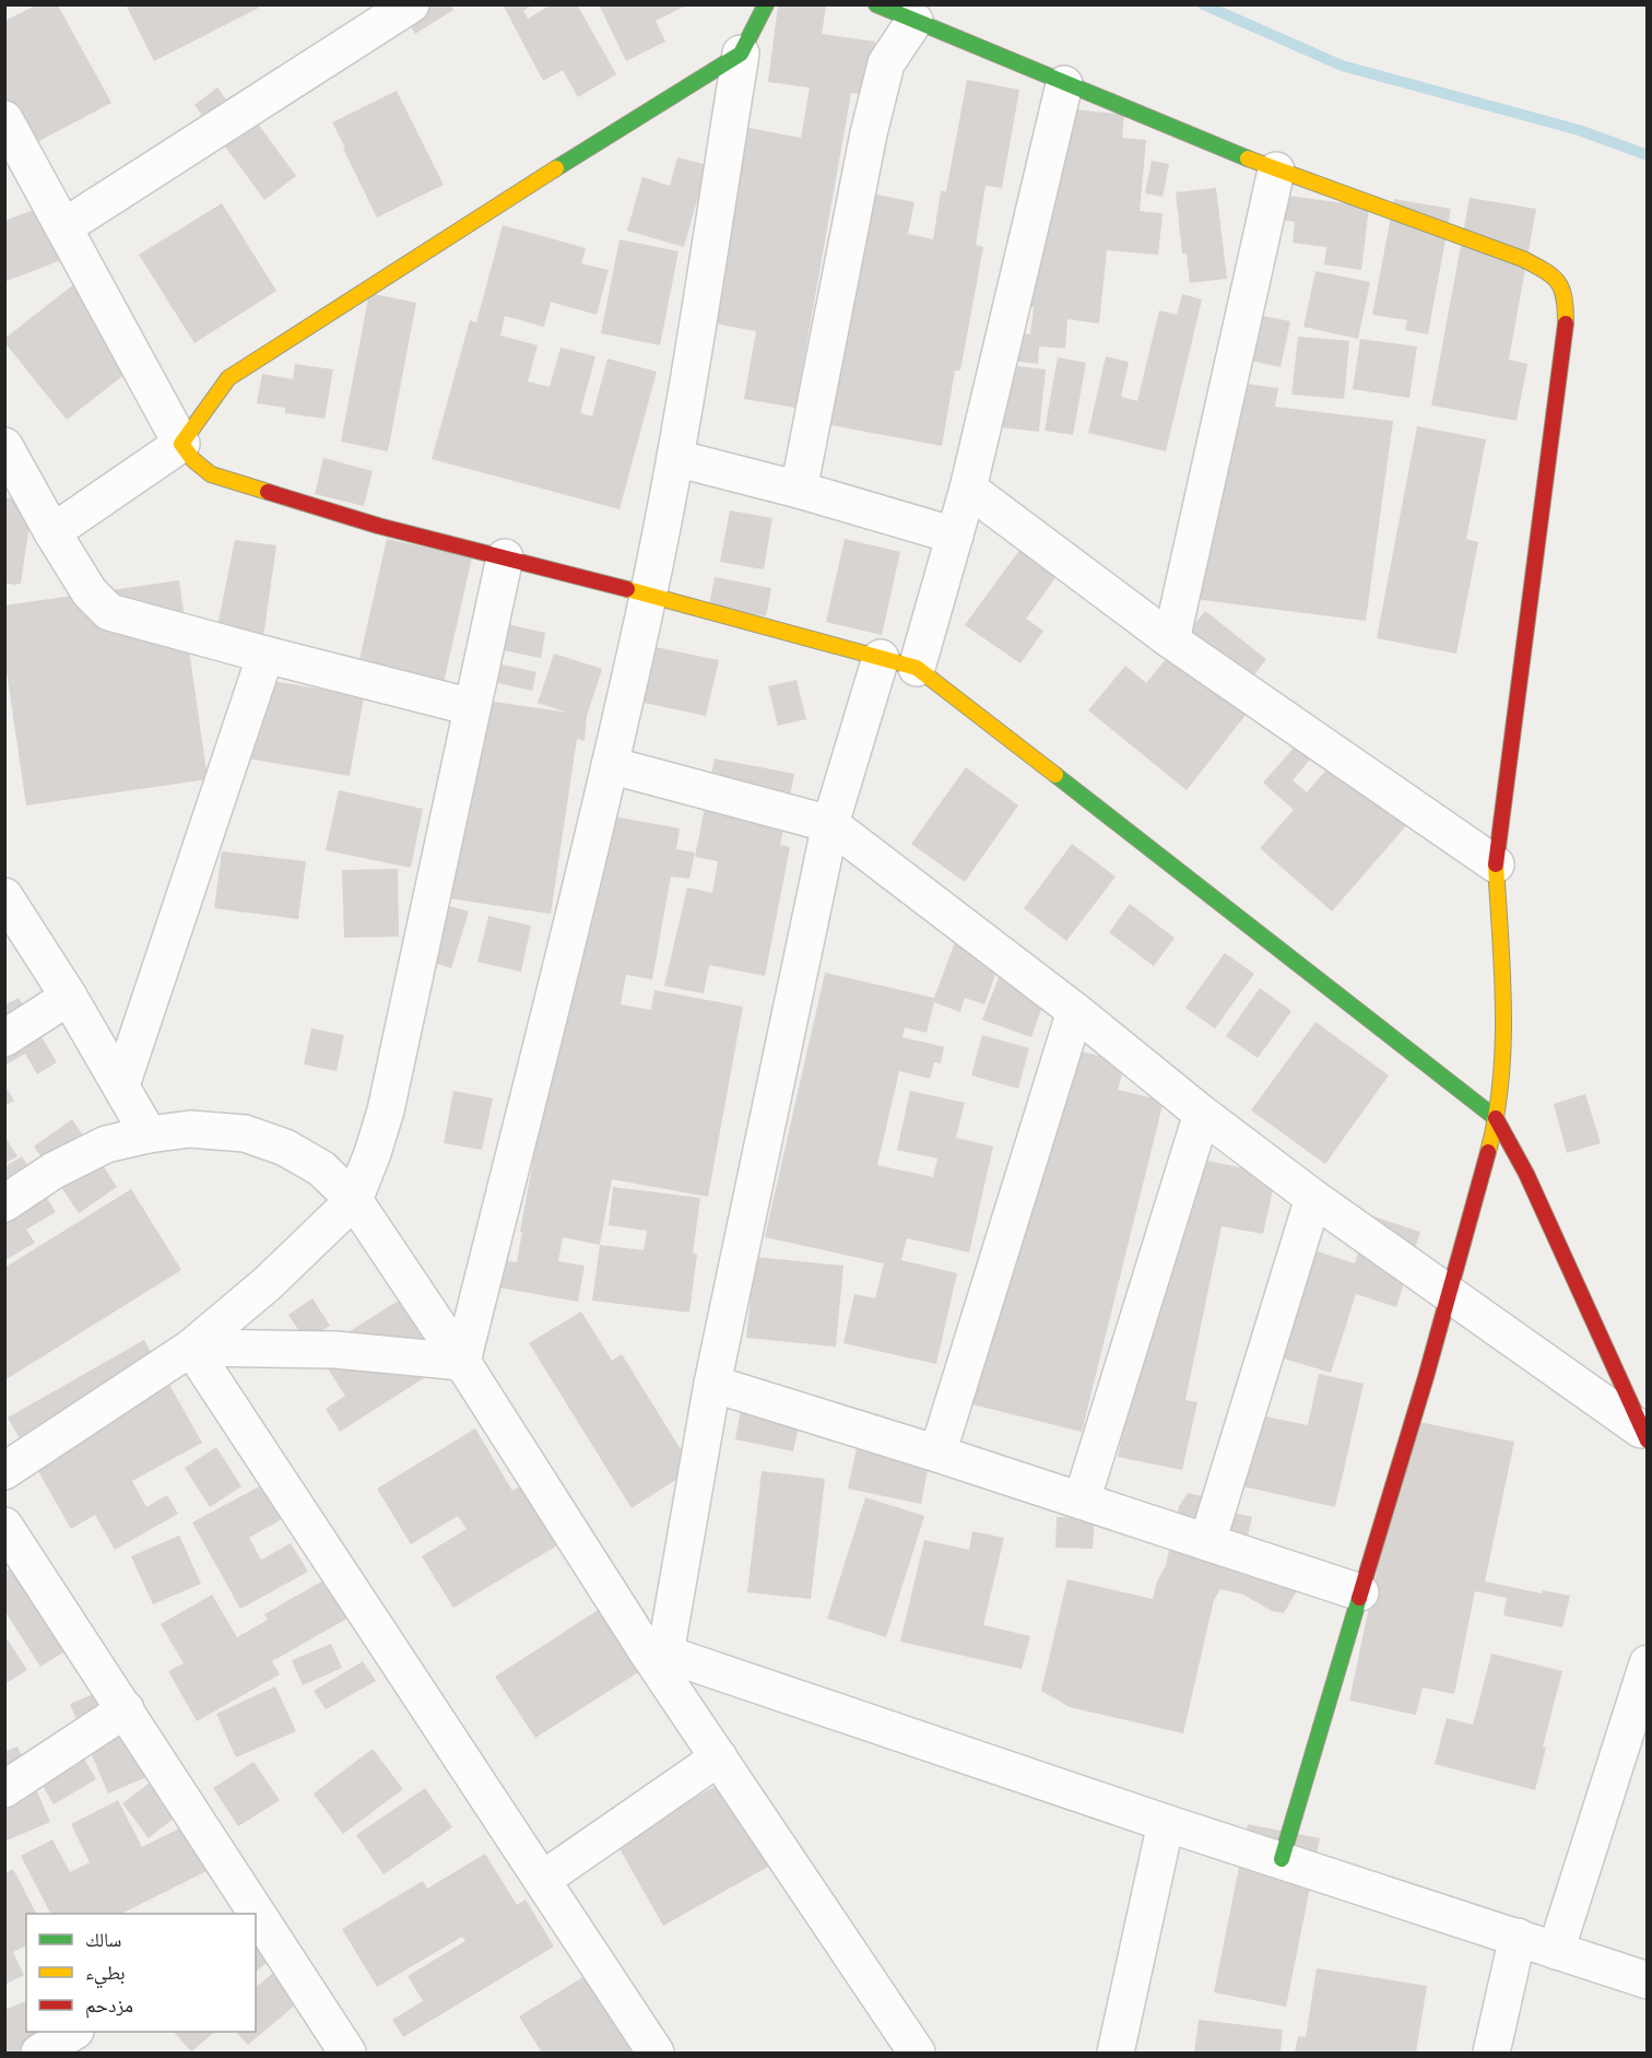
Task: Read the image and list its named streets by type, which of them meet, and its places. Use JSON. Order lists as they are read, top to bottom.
{
  "legend": ["سالك", "بطيء", "مزدحم"]
}
